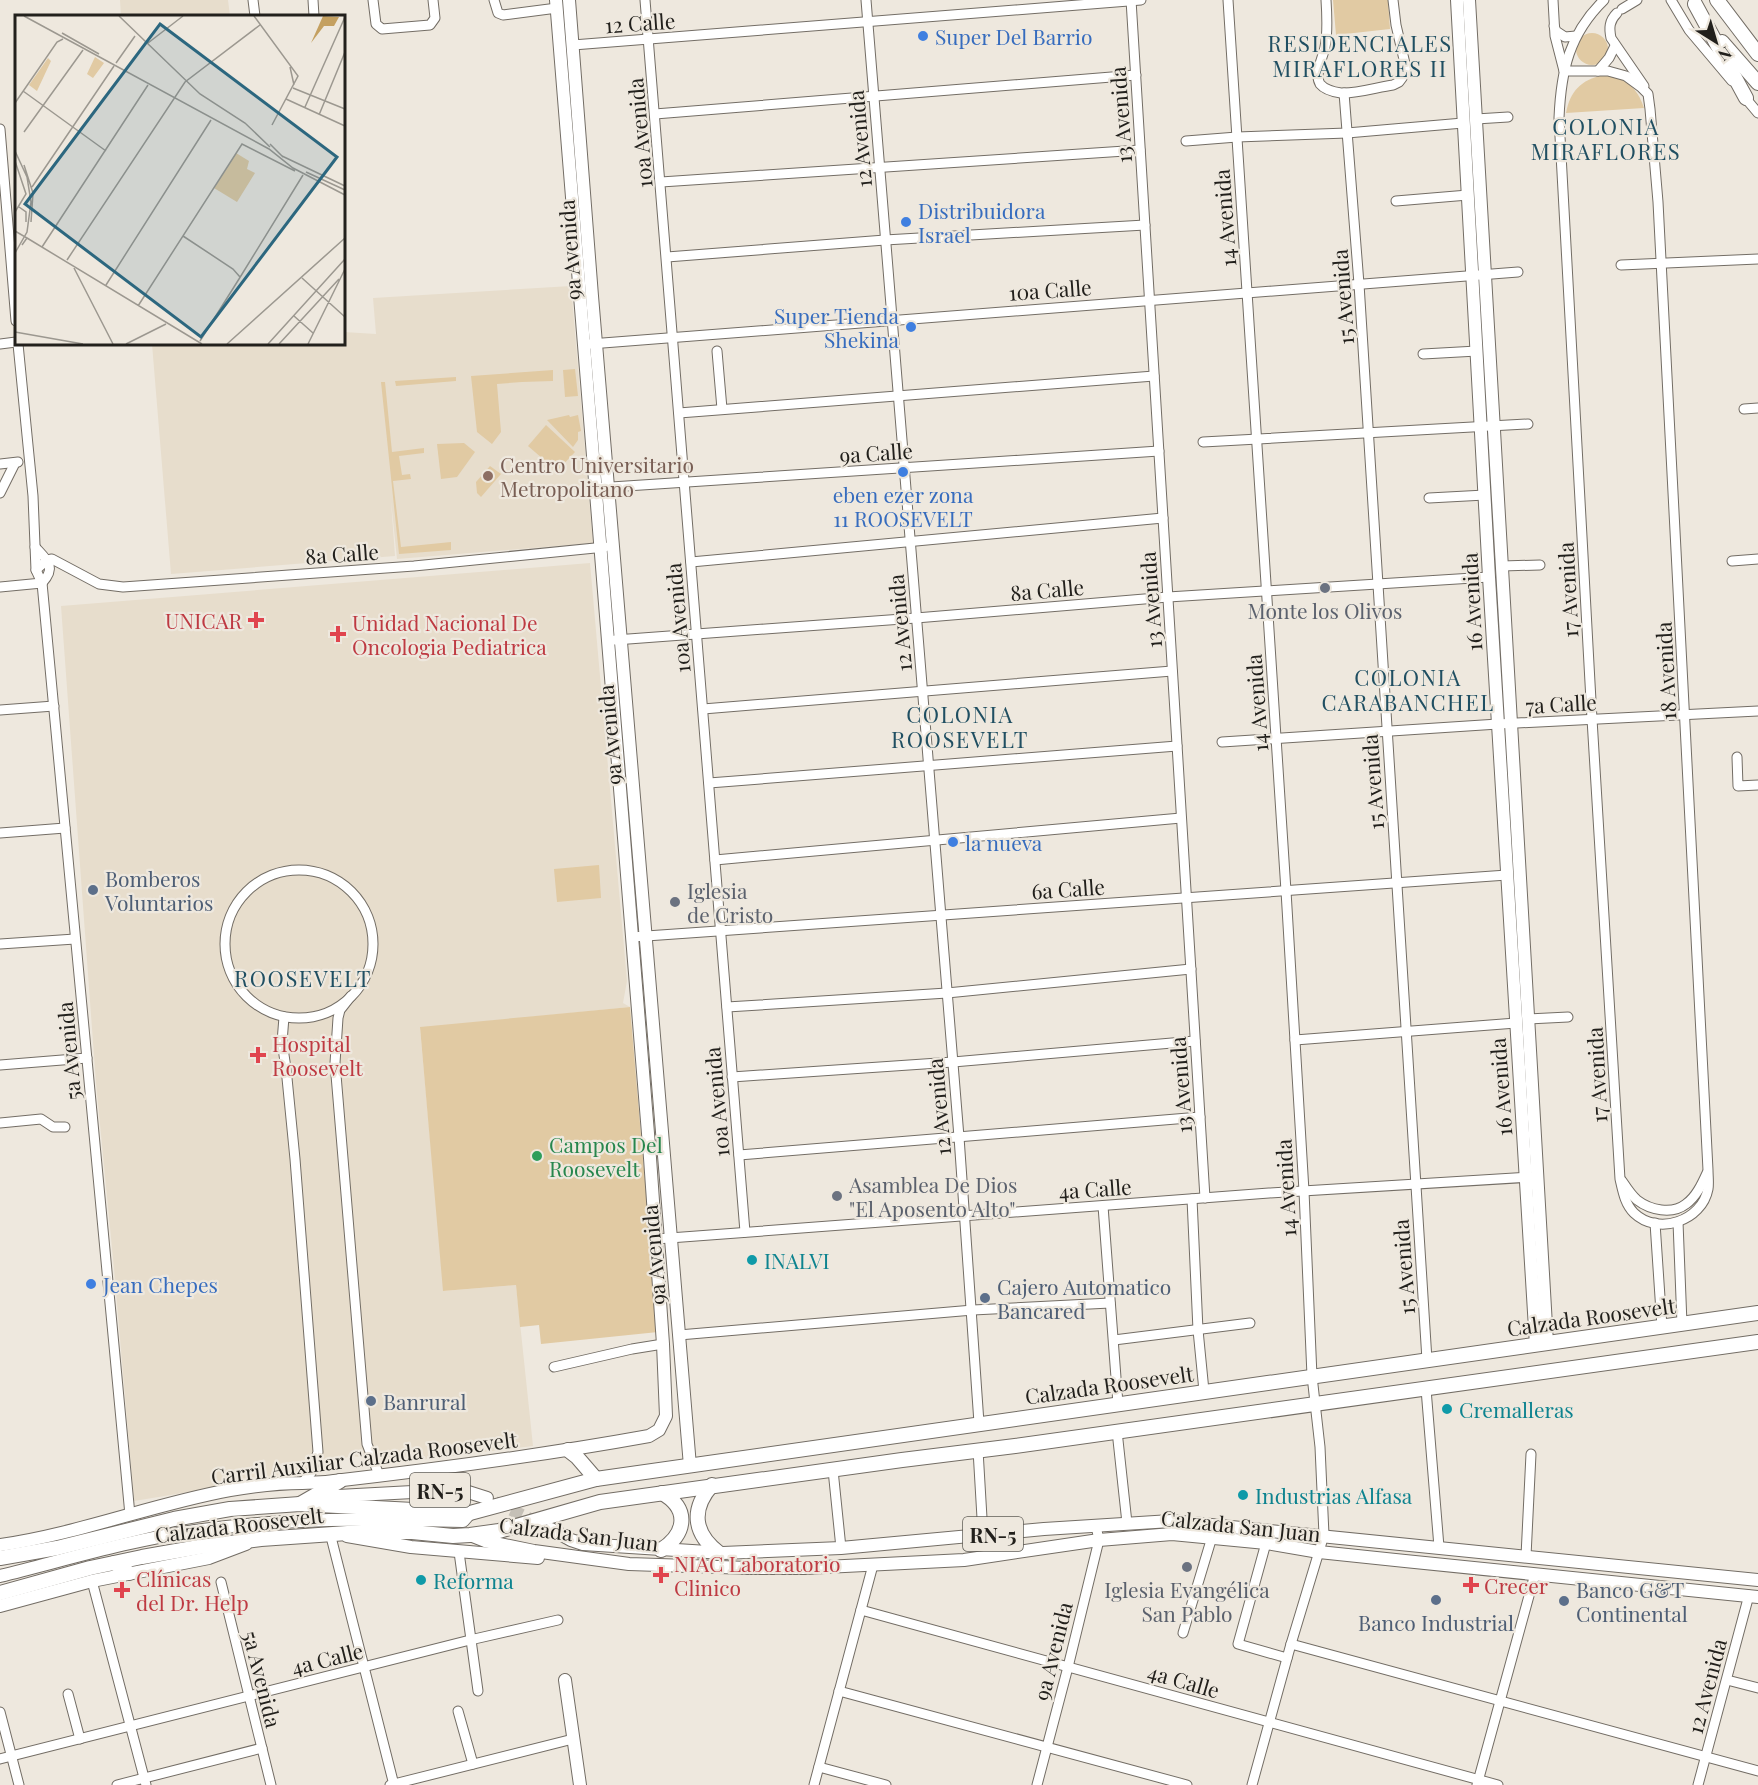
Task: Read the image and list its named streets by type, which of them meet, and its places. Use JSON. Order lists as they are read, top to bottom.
{
  "streets": {
    "highway": ["Calzada Roosevelt"],
    "main road": [
      "9a Avenida",
      "16 Avenida",
      "Carril Auxiliar Calzada Roosevelt",
      "RN-5",
      "Calzada San Juan"
    ],
    "street": [
      "12 Calle",
      "13 Avenida",
      "10a Avenida",
      "12 Avenida",
      "14 Avenida",
      "10a Calle",
      "15 Avenida",
      "9a Calle",
      "8a Calle",
      "17 Avenida",
      "18 Avenida",
      "7a Calle",
      "6a Calle",
      "5a Avenida",
      "4a Calle"
    ]
  },
  "crossings": [
    ["12 Calle", "13 Avenida"],
    ["12 Calle", "10a Avenida"],
    ["12 Calle", "12 Avenida"],
    ["12 Calle", "9a Avenida"],
    ["13 Avenida", "10a Calle"],
    ["13 Avenida", "9a Calle"],
    ["13 Avenida", "8a Calle"],
    ["13 Avenida", "6a Calle"],
    ["13 Avenida", "4a Calle"],
    ["10a Avenida", "10a Calle"],
    ["10a Avenida", "9a Calle"],
    ["10a Avenida", "8a Calle"],
    ["10a Avenida", "6a Calle"],
    ["10a Avenida", "4a Calle"],
    ["12 Avenida", "10a Calle"],
    ["12 Avenida", "9a Calle"],
    ["12 Avenida", "8a Calle"],
    ["12 Avenida", "6a Calle"],
    ["12 Avenida", "4a Calle"],
    ["12 Avenida", "Calzada Roosevelt"],
    ["12 Avenida", "Calzada San Juan"],
    ["14 Avenida", "10a Calle"],
    ["14 Avenida", "8a Calle"],
    ["14 Avenida", "7a Calle"],
    ["14 Avenida", "6a Calle"],
    ["14 Avenida", "4a Calle"],
    ["14 Avenida", "Calzada Roosevelt"],
    ["9a Avenida", "10a Calle"],
    ["9a Avenida", "9a Calle"],
    ["9a Avenida", "8a Calle"],
    ["9a Avenida", "6a Calle"],
    ["9a Avenida", "4a Calle"],
    ["9a Avenida", "Calzada Roosevelt"],
    ["9a Avenida", "Carril Auxiliar Calzada Roosevelt"],
    ["9a Avenida", "Calzada San Juan"],
    ["10a Calle", "15 Avenida"],
    ["10a Calle", "16 Avenida"],
    ["15 Avenida", "8a Calle"],
    ["15 Avenida", "7a Calle"],
    ["15 Avenida", "6a Calle"],
    ["15 Avenida", "4a Calle"],
    ["15 Avenida", "Calzada Roosevelt"],
    ["8a Calle", "16 Avenida"],
    ["8a Calle", "5a Avenida"],
    ["17 Avenida", "7a Calle"],
    ["16 Avenida", "7a Calle"],
    ["16 Avenida", "6a Calle"],
    ["16 Avenida", "4a Calle"],
    ["16 Avenida", "Calzada Roosevelt"],
    ["18 Avenida", "7a Calle"],
    ["5a Avenida", "4a Calle"],
    ["5a Avenida", "Carril Auxiliar Calzada Roosevelt"],
    ["Calzada Roosevelt", "Calzada San Juan"]
  ],
  "districts": [
    "RESIDENCIALES MIRAFLORES II",
    "COLONIA MIRAFLORES",
    "COLONIA CARABANCHEL",
    "COLONIA ROOSEVELT",
    "ROOSEVELT"
  ],
  "places": {
    "other": [
      "Super Del Barrio",
      "Distribuidora Israel",
      "Super Tienda Shekina",
      "eben ezer zona 11 ROOSEVELT",
      "Centro Universitario Metropolitano",
      "Monte los Olivos",
      "la nueva",
      "Bomberos Voluntarios",
      "Iglesia de Cristo",
      "Campos Del Roosevelt",
      "Asamblea De Dios \"El Aposento Alto\"",
      "INALVI",
      "Jean Chepes",
      "Cajero Automatico Bancared",
      "Banrural",
      "Cremalleras",
      "Industrias Alfasa",
      "Iglesia Evangélica San Pablo",
      "Reforma",
      "Banco Industrial",
      "Banco G&T Continental"
    ],
    "health": [
      "UNICAR",
      "Unidad Nacional De Oncologia Pediatrica",
      "Hospital Roosevelt",
      "NIAC Laboratorio Clinico",
      "Crecer",
      "Clínicas del Dr. Help"
    ]
  },
  "north": "bottom right"
}
